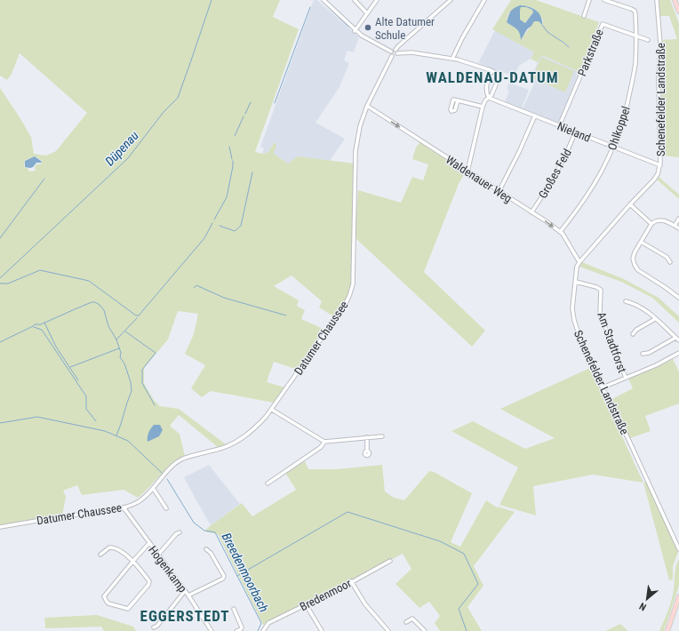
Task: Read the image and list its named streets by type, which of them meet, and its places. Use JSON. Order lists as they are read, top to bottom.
{
  "streets": {
    "street": [
      "Parkstraße",
      "Schenefelder Landstraße",
      "Ohlkoppel",
      "Nieland",
      "Großes Feld",
      "Waldenauer Weg",
      "Datumer Chaussee",
      "Am Stadtforst",
      "Hogenkamp",
      "Bredenmoor"
    ]
  },
  "crossings": [
    ["Parkstraße", "Ohlkoppel"],
    ["Parkstraße", "Nieland"],
    ["Schenefelder Landstraße", "Nieland"],
    ["Schenefelder Landstraße", "Waldenauer Weg"],
    ["Schenefelder Landstraße", "Am Stadtforst"],
    ["Ohlkoppel", "Nieland"],
    ["Ohlkoppel", "Waldenauer Weg"],
    ["Nieland", "Großes Feld"],
    ["Großes Feld", "Waldenauer Weg"],
    ["Waldenauer Weg", "Datumer Chaussee"],
    ["Datumer Chaussee", "Hogenkamp"]
  ],
  "one_way": ["Waldenauer Weg"],
  "districts": ["WALDENAU-DATUM", "EGGERSTEDT"],
  "water": ["Düpenau", "Breedenmoorbach"],
  "places": ["Alte Datumer Schule"],
  "north": "bottom left"
}
